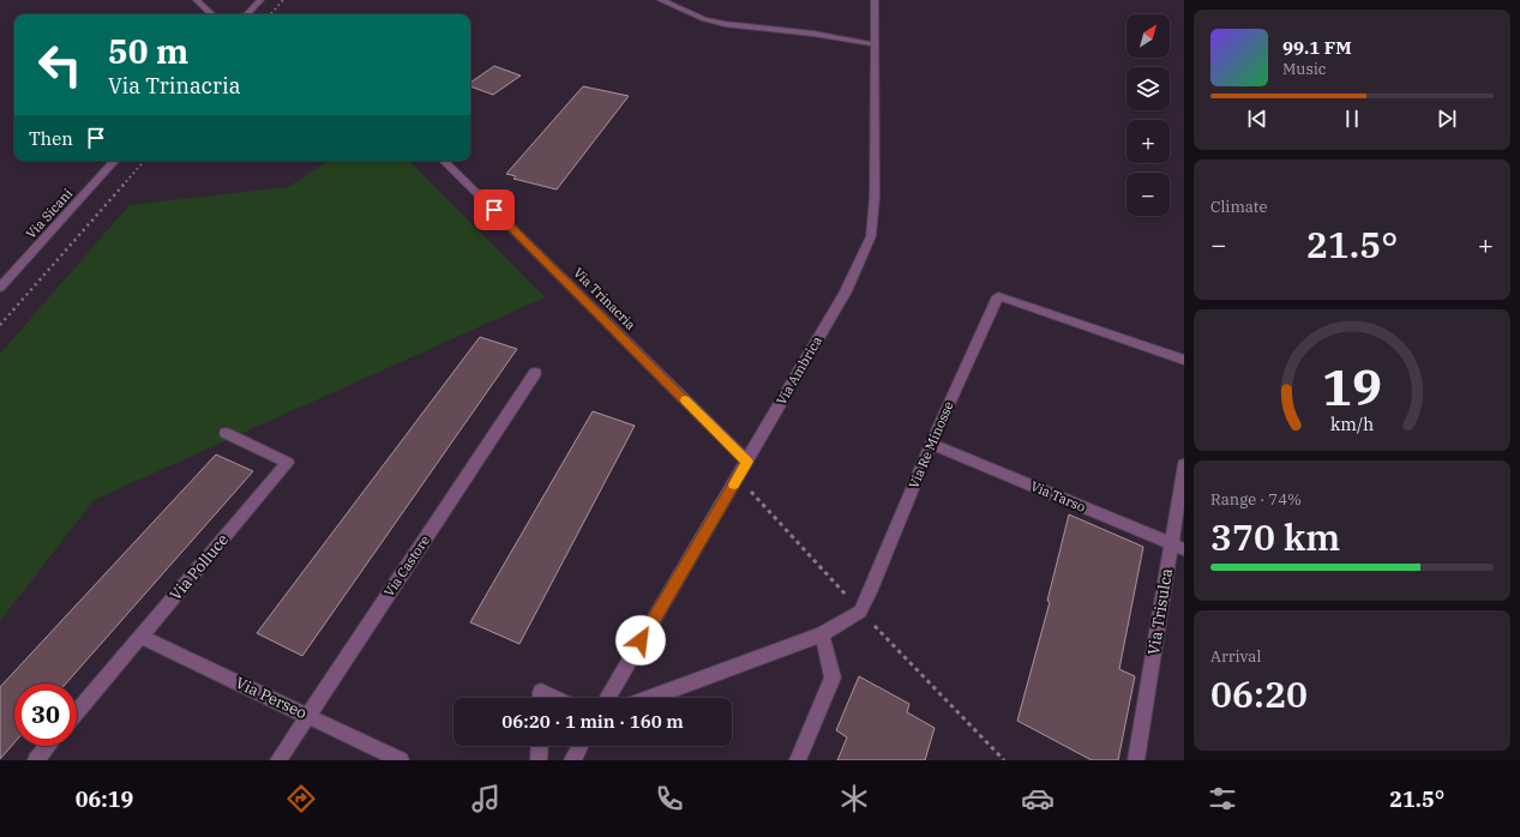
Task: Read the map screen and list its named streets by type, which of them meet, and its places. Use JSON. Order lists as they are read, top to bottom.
{
  "streets": {
    "street": [
      "Via Sicani",
      "Via Trinacria",
      "Via Ambrica",
      "Via Re Minosse",
      "Via Tarso",
      "Via Castore",
      "Via Polluce",
      "Via Trisulca",
      "Via Perseo"
    ]
  },
  "crossings": [
    ["Via Trinacria", "Via Ambrica"],
    ["Via Re Minosse", "Via Tarso"],
    ["Via Tarso", "Via Trisulca"],
    ["Via Castore", "Via Perseo"],
    ["Via Polluce", "Via Perseo"]
  ],
  "north": "top right",
  "page": {
    "map_buttons": ["+", "−"],
    "turn": ["50 m", "Via Trinacria"],
    "song": ["99.1 FM", "Music"],
    "then": "Then",
    "tile": [
      "Climate",
      ["Range · 74%", "370 km"],
      ["Arrival", "06:20"]
    ],
    "heat": ["−", "21.5°", "+"],
    "limit": "30",
    "trip": "06:20 · 1 min · 160 m",
    "tabs": ["06:19", "21.5°"],
    "gauge": ["19", "km/h"]
  }
}
